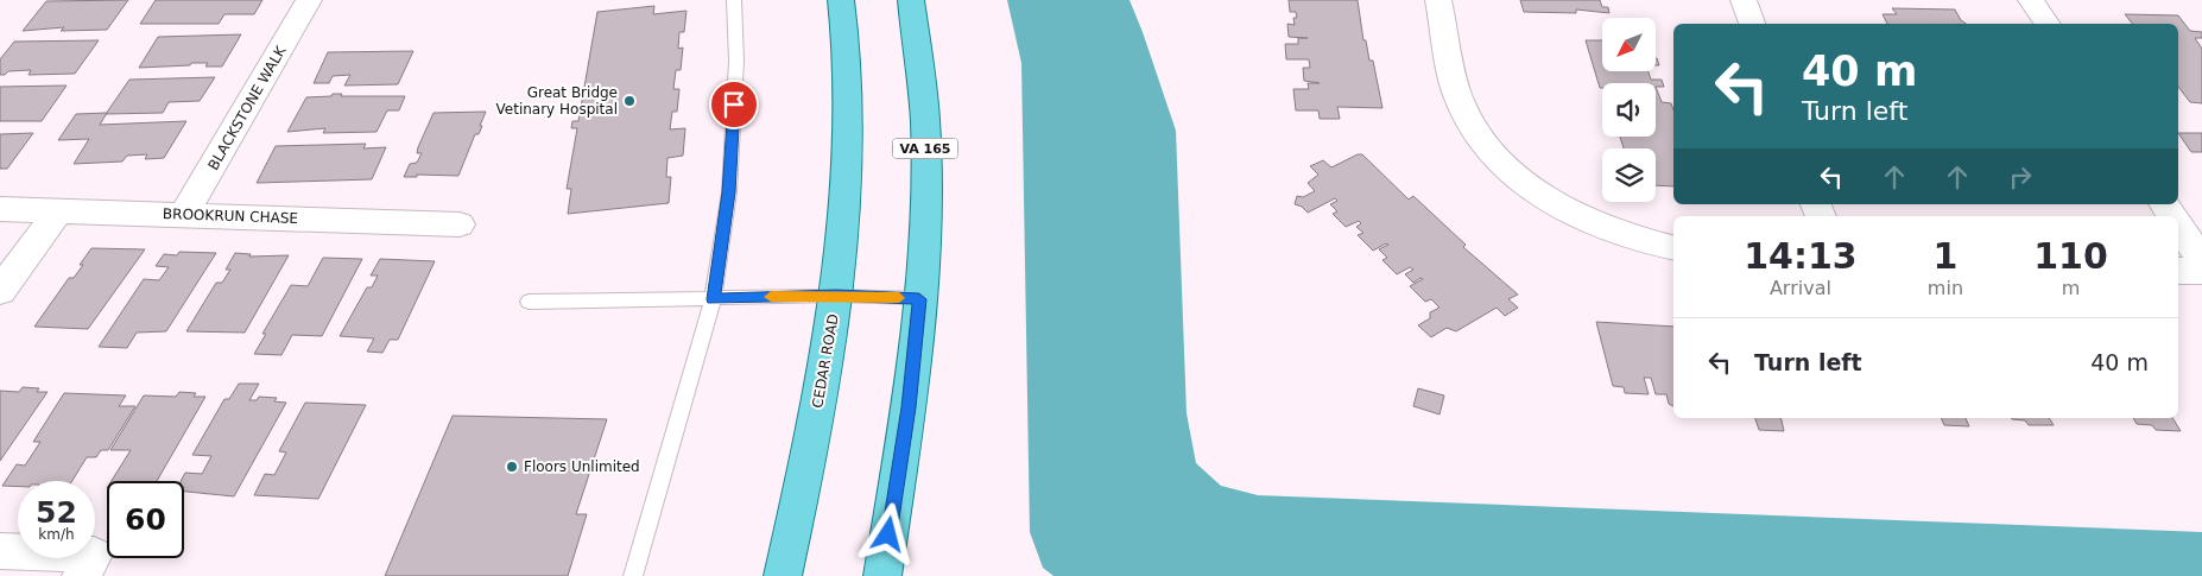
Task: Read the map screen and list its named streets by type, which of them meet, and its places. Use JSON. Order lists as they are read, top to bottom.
{
  "streets": {
    "main road": ["VA 165", "CEDAR ROAD"],
    "street": ["BLACKSTONE WALK", "BROOKRUN CHASE"]
  },
  "crossings": [
    ["BLACKSTONE WALK", "BROOKRUN CHASE"]
  ],
  "places": ["Great Bridge Vetinary Hospital", "Floors Unlimited"],
  "north": "bottom left",
  "page": {
    "turn": ["40 m", "Turn left"],
    "eta": [
      "14:13",
      "Arrival",
      "1",
      "min",
      "110",
      "m"
    ],
    "list": [
      {
        "name": "Turn left",
        "value": "40 m"
      }
    ],
    "speed": "52 km/h",
    "limit": "60"
  }
}
